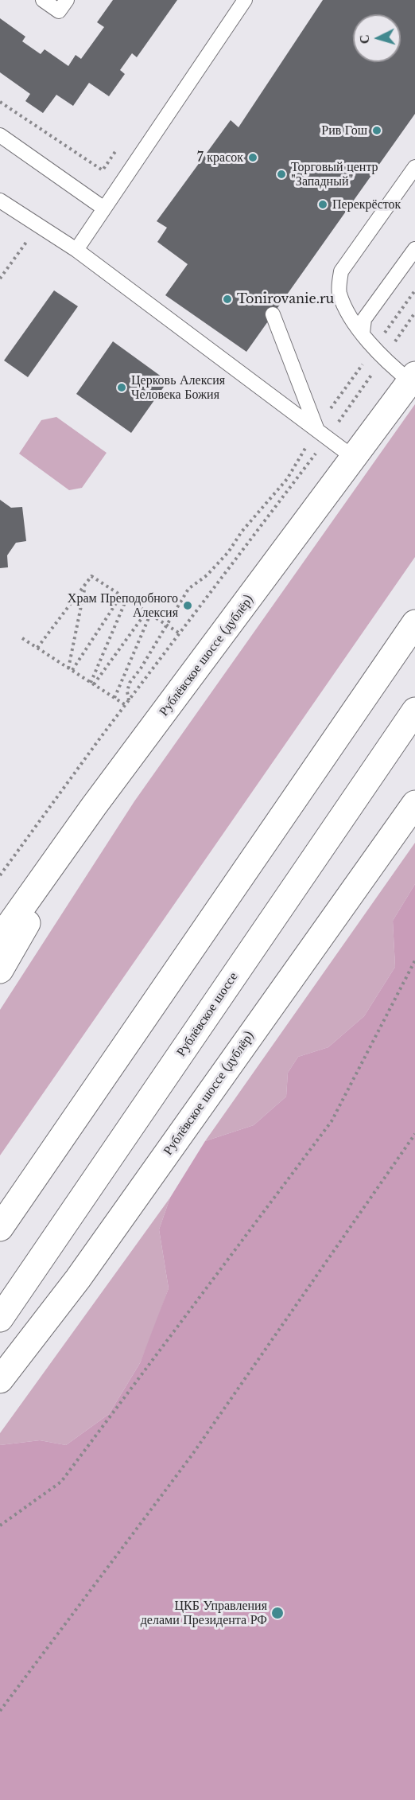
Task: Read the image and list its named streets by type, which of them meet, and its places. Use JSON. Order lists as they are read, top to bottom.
{
  "streets": {
    "main road": ["Рублёвское шоссе (дублёр)", "Рублёвское шоссе"]
  },
  "places": [
    "Рив Гош",
    "7 красок",
    "Торговый центр \"Западный\"",
    "Перекрёсток",
    "Tonirovanie.ru",
    "Церковь Алексия Человека Божия",
    "Храм Преподобного Алексия",
    "ЦКБ Управления делами Президента РФ"
  ],
  "north": "left"
}
